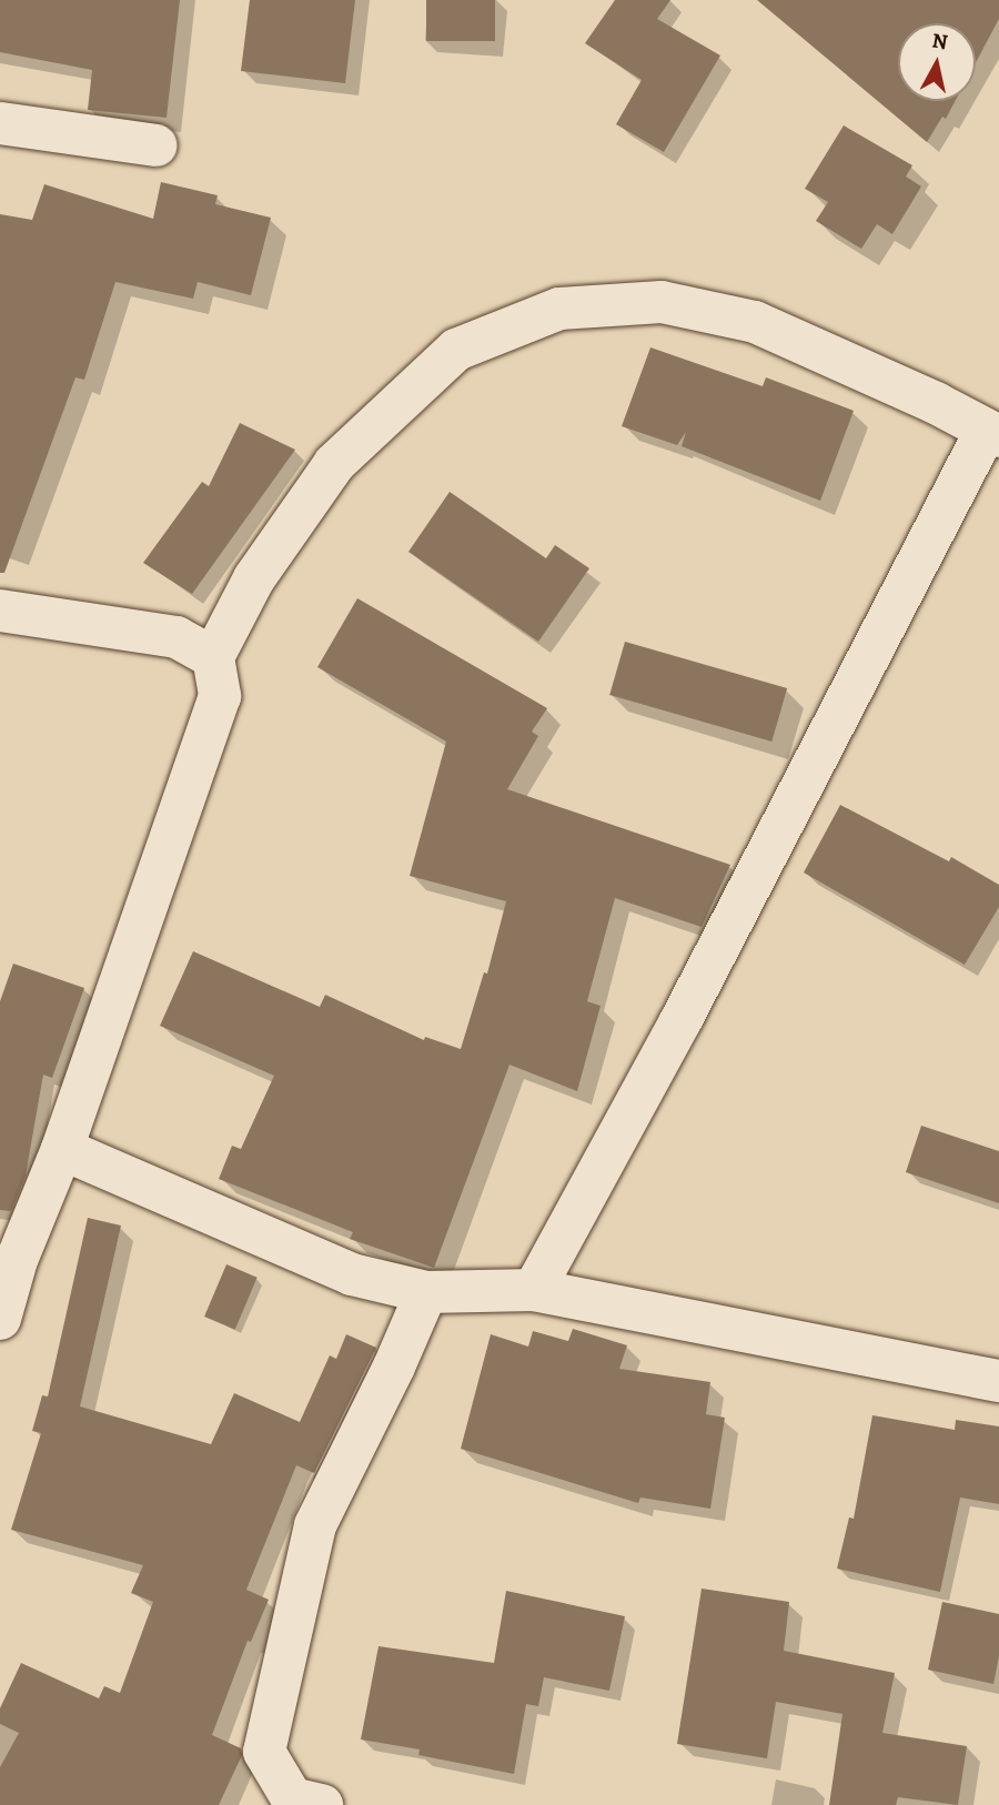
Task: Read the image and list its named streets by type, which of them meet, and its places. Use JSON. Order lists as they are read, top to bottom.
{
  "north": "top"
}
